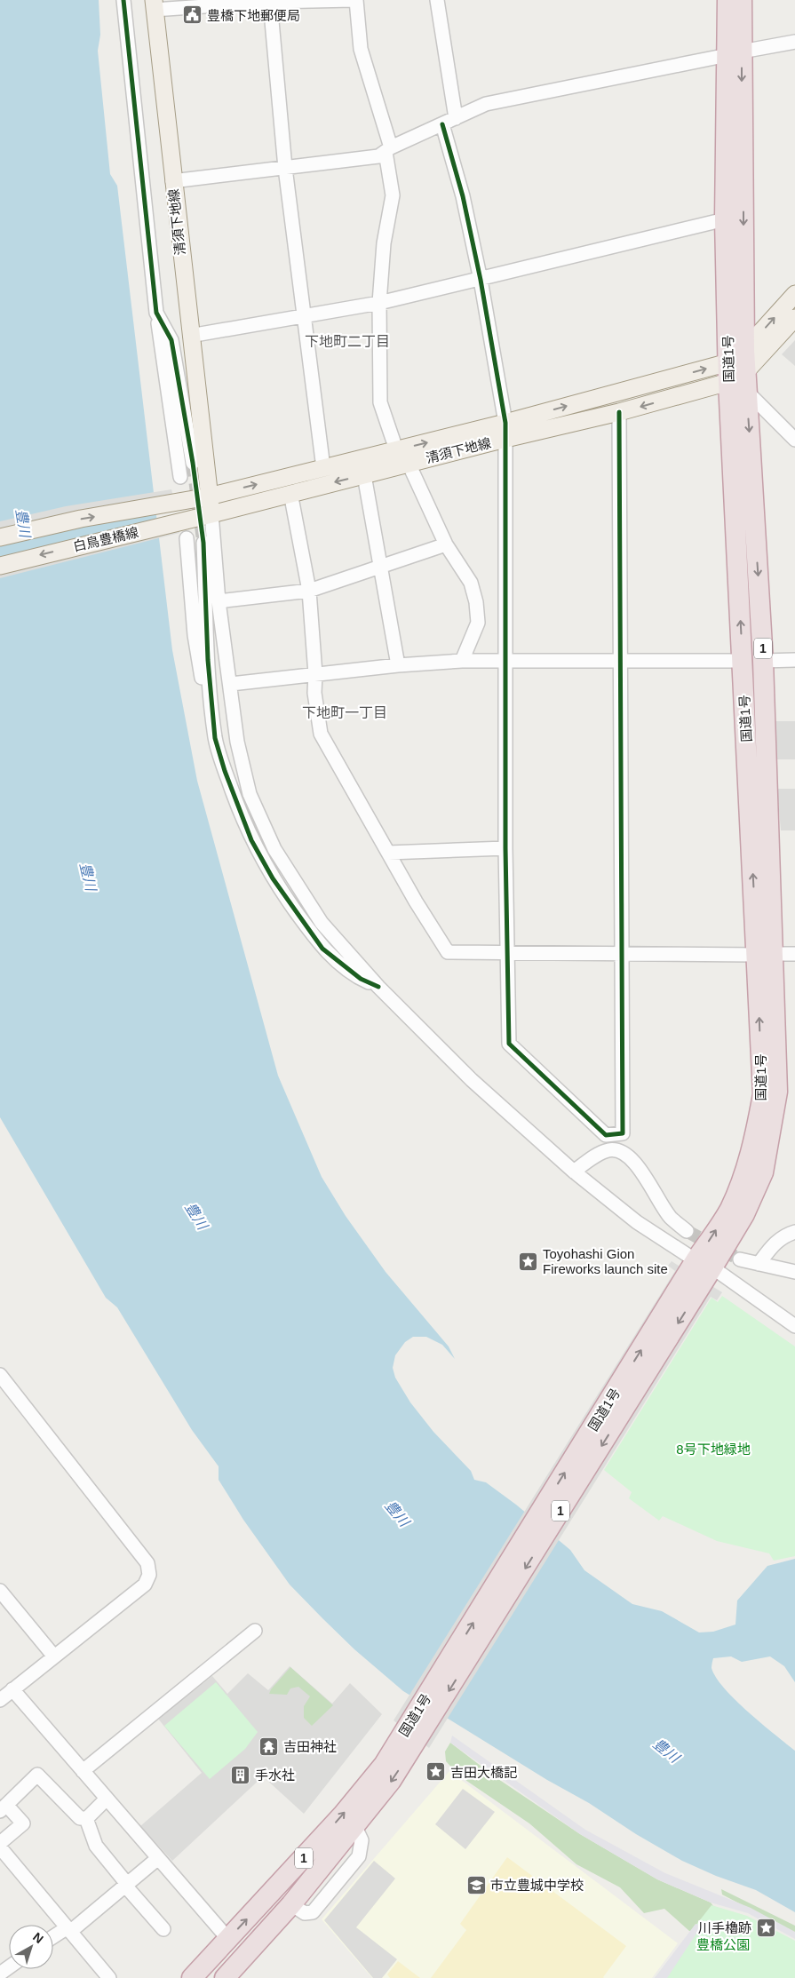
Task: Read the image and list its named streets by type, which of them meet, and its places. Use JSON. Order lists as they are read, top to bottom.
{
  "streets": {
    "highway": ["国道1号", "1"],
    "main road": ["清須下地線", "白鳥豊橋線"]
  },
  "crossings": [
    ["清須下地線", "国道1号"],
    ["清須下地線", "白鳥豊橋線"]
  ],
  "districts": ["下地町二丁目", "下地町一丁目"],
  "water": ["豊川"],
  "parks": ["8号下地緑地", "豊橋公園"],
  "places": {
    "public building": ["豊橋下地郵便局"],
    "place": ["Toyohashi Gion Fireworks launch site", "吉田大橋記", "川手櫓跡"],
    "temple": ["吉田神社"],
    "building": ["手水社"],
    "school or university": ["市立豊城中学校"]
  },
  "north": "top right"
}
